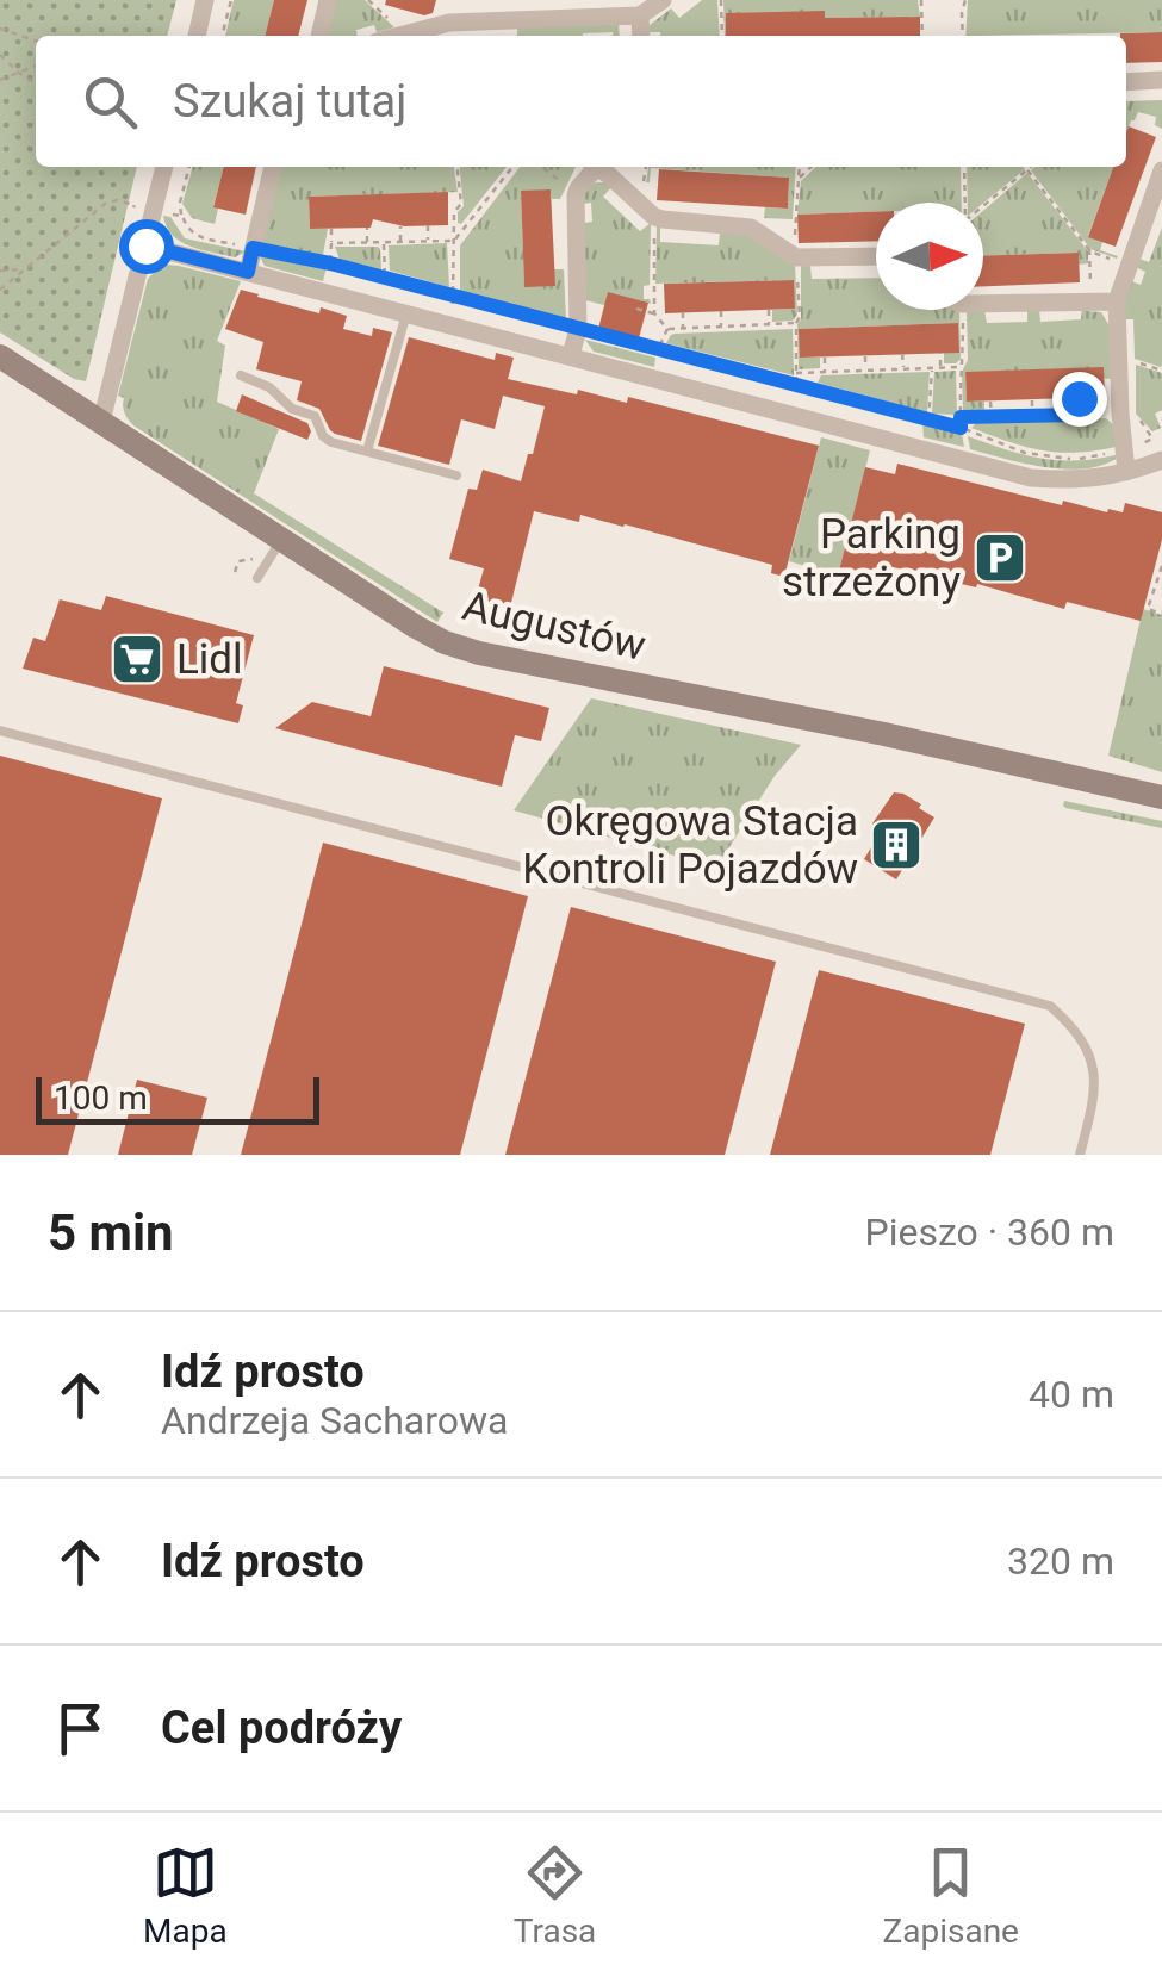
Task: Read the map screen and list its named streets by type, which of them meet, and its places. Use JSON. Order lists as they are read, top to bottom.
{
  "streets": {
    "street": ["Augustów"]
  },
  "places": {
    "parking": ["Parking strzeżony"],
    "supermarket": ["Lidl"],
    "building": ["Okręgowa Stacja Kontroli Pojazdów"]
  },
  "scale_bar": "100 m",
  "north": "right",
  "page": {
    "search": "Szukaj tutaj",
    "scale": "100 m",
    "heading": ["5 min", "Pieszo · 360 m"],
    "list": [
      ["Idź prosto", "Andrzeja Sacharowa", "40 m"],
      ["Idź prosto", "320 m"],
      "Cel podróży"
    ],
    "nav": ["Mapa", "Trasa", "Zapisane"]
  }
}
